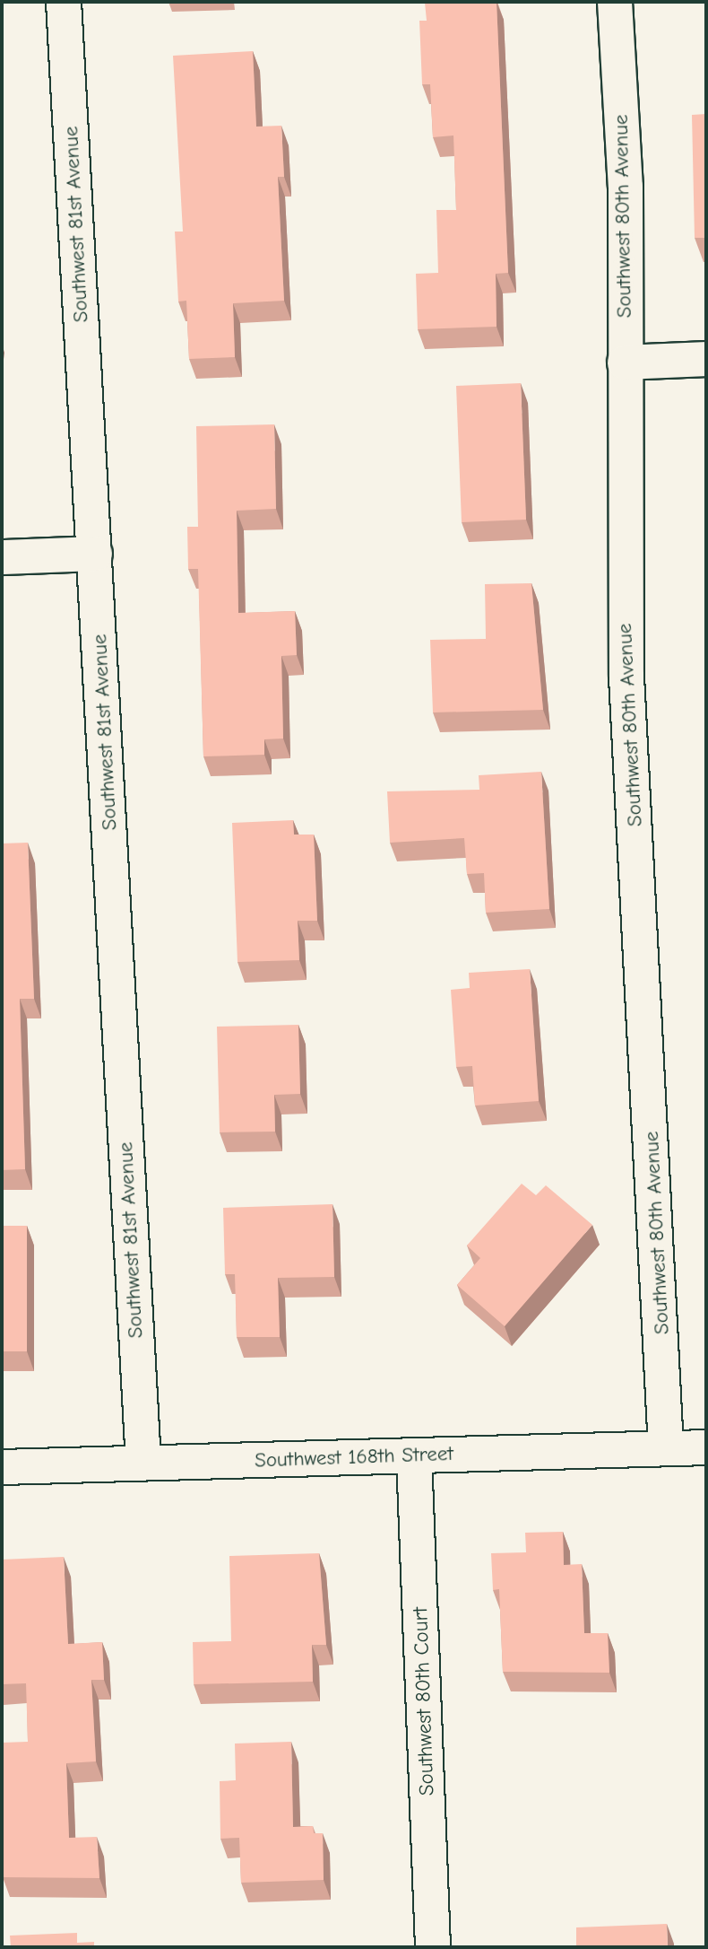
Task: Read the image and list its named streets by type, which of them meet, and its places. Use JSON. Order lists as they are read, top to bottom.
{
  "streets": {
    "street": [
      "Southwest 80th Avenue",
      "Southwest 81st Avenue",
      "Southwest 168th Street",
      "Southwest 80th Court"
    ]
  },
  "crossings": [
    ["Southwest 80th Avenue", "Southwest 168th Street"],
    ["Southwest 81st Avenue", "Southwest 168th Street"],
    ["Southwest 168th Street", "Southwest 80th Court"]
  ]
}
